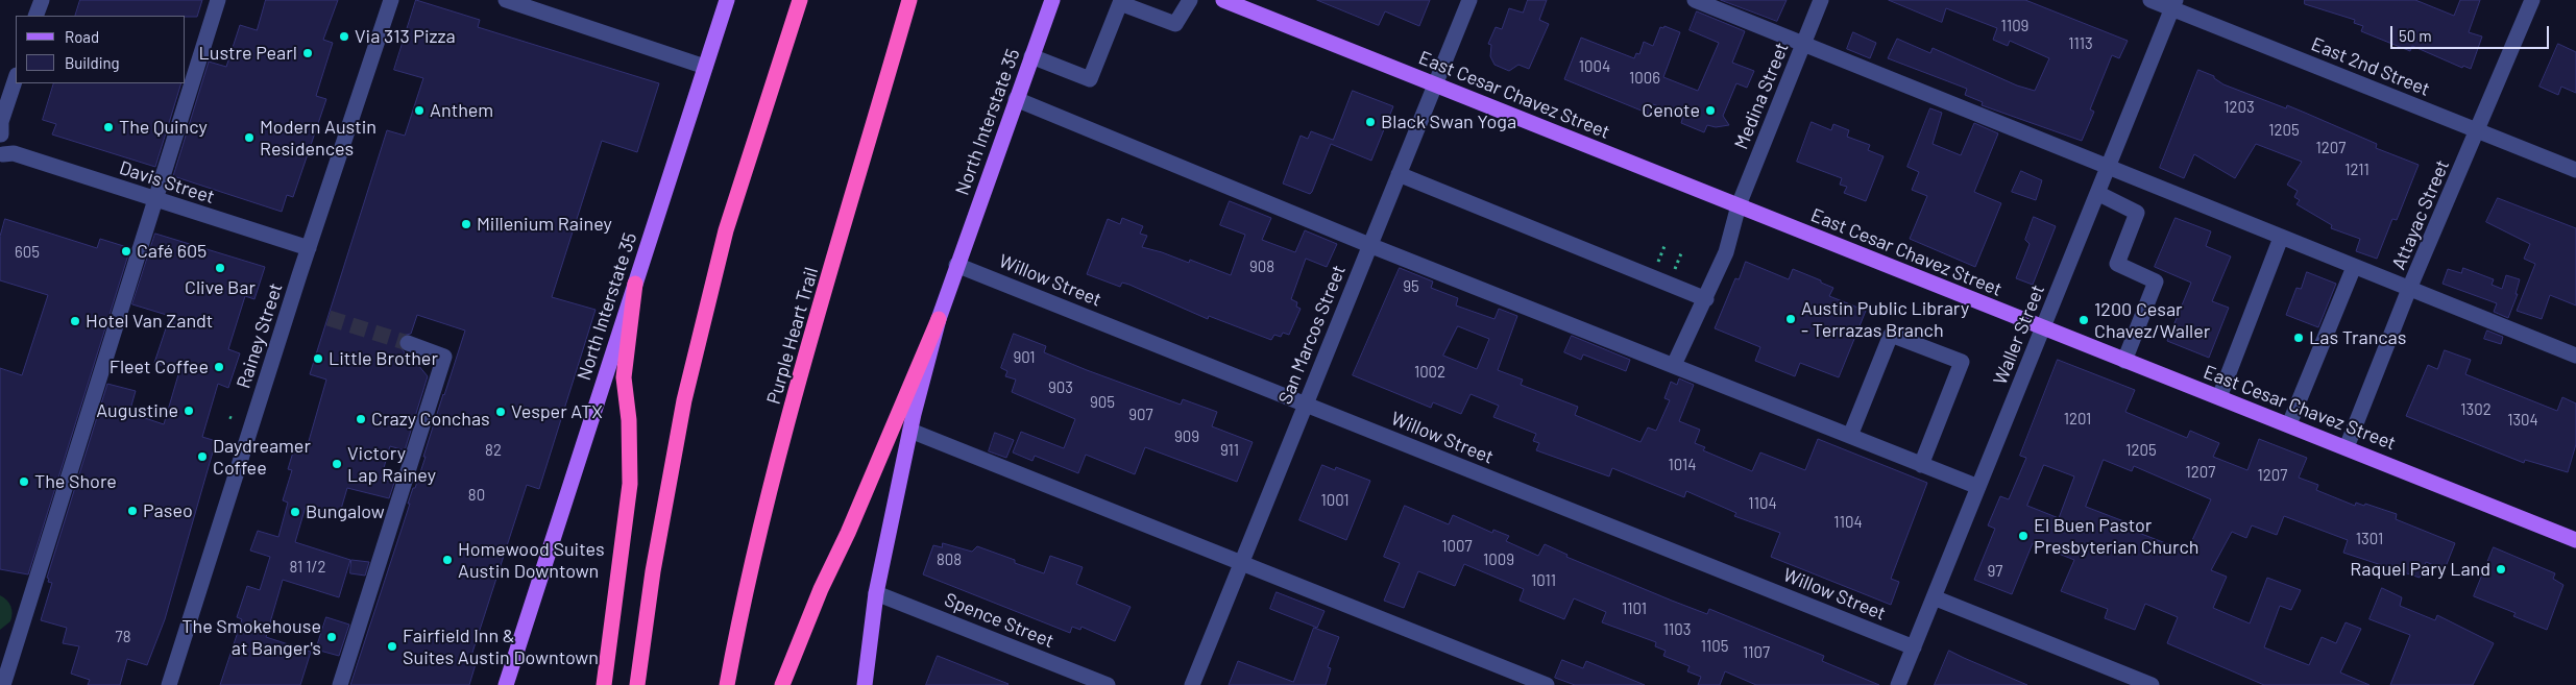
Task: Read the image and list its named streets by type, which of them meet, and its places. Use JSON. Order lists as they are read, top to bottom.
{
  "streets": {
    "highway": ["Purple Heart Trail"],
    "main road": ["East Cesar Chavez Street", "North Interstate 35"],
    "street": [
      "East 2nd Street",
      "Medina Street",
      "Davis Street",
      "Attayac Street",
      "Willow Street",
      "San Marcos Street",
      "Waller Street",
      "Rainey Street",
      "Spence Street"
    ]
  },
  "crossings": [
    ["East 2nd Street", "Attayac Street"],
    ["East 2nd Street", "Waller Street"],
    ["East Cesar Chavez Street", "Medina Street"],
    ["East Cesar Chavez Street", "Attayac Street"],
    ["East Cesar Chavez Street", "San Marcos Street"],
    ["East Cesar Chavez Street", "Waller Street"],
    ["North Interstate 35", "Willow Street"],
    ["North Interstate 35", "Spence Street"],
    ["Davis Street", "Rainey Street"],
    ["Willow Street", "San Marcos Street"],
    ["Willow Street", "Waller Street"]
  ],
  "places": [
    "Via 313 Pizza",
    "Lustre Pearl",
    "Anthem",
    "Cenote",
    "Black Swan Yoga",
    "The Quincy",
    "Modern Austin Residences",
    "Millenium Rainey",
    "Café 605",
    "Clive Bar",
    "Austin Public Library - Terrazas Branch",
    "1200 Cesar Chavez/Waller",
    "Hotel Van Zandt",
    "Las Trancas",
    "Little Brother",
    "Fleet Coffee",
    "Augustine",
    "Vesper ATX",
    "Crazy Conchas",
    "Daydreamer Coffee",
    "Victory Lap Rainey",
    "The Shore",
    "Paseo",
    "Bungalow",
    "El Buen Pastor Presbyterian Church",
    "Homewood Suites Austin Downtown",
    "Raquel Pary Land",
    "The Smokehouse at Banger's",
    "Fairfield Inn & Suites Austin Downtown"
  ],
  "house_numbers": [
    "1109",
    "1113",
    "1004",
    "1006",
    "1203",
    "1205",
    "1207",
    "1211",
    "605",
    "908",
    "95",
    "901",
    "1002",
    "903",
    "905",
    "1302",
    "907",
    "1201",
    "1304",
    "909",
    "82",
    "911",
    "1205",
    "1014",
    "1207",
    "1207",
    "80",
    "1001",
    "1104",
    "1104",
    "1301",
    "1007",
    "808",
    "1009",
    "81 1/2",
    "97",
    "1011",
    "1101",
    "1103",
    "78",
    "1105",
    "1107"
  ],
  "legend": ["Road", "Building"],
  "scale_bar": "50 m"
}
